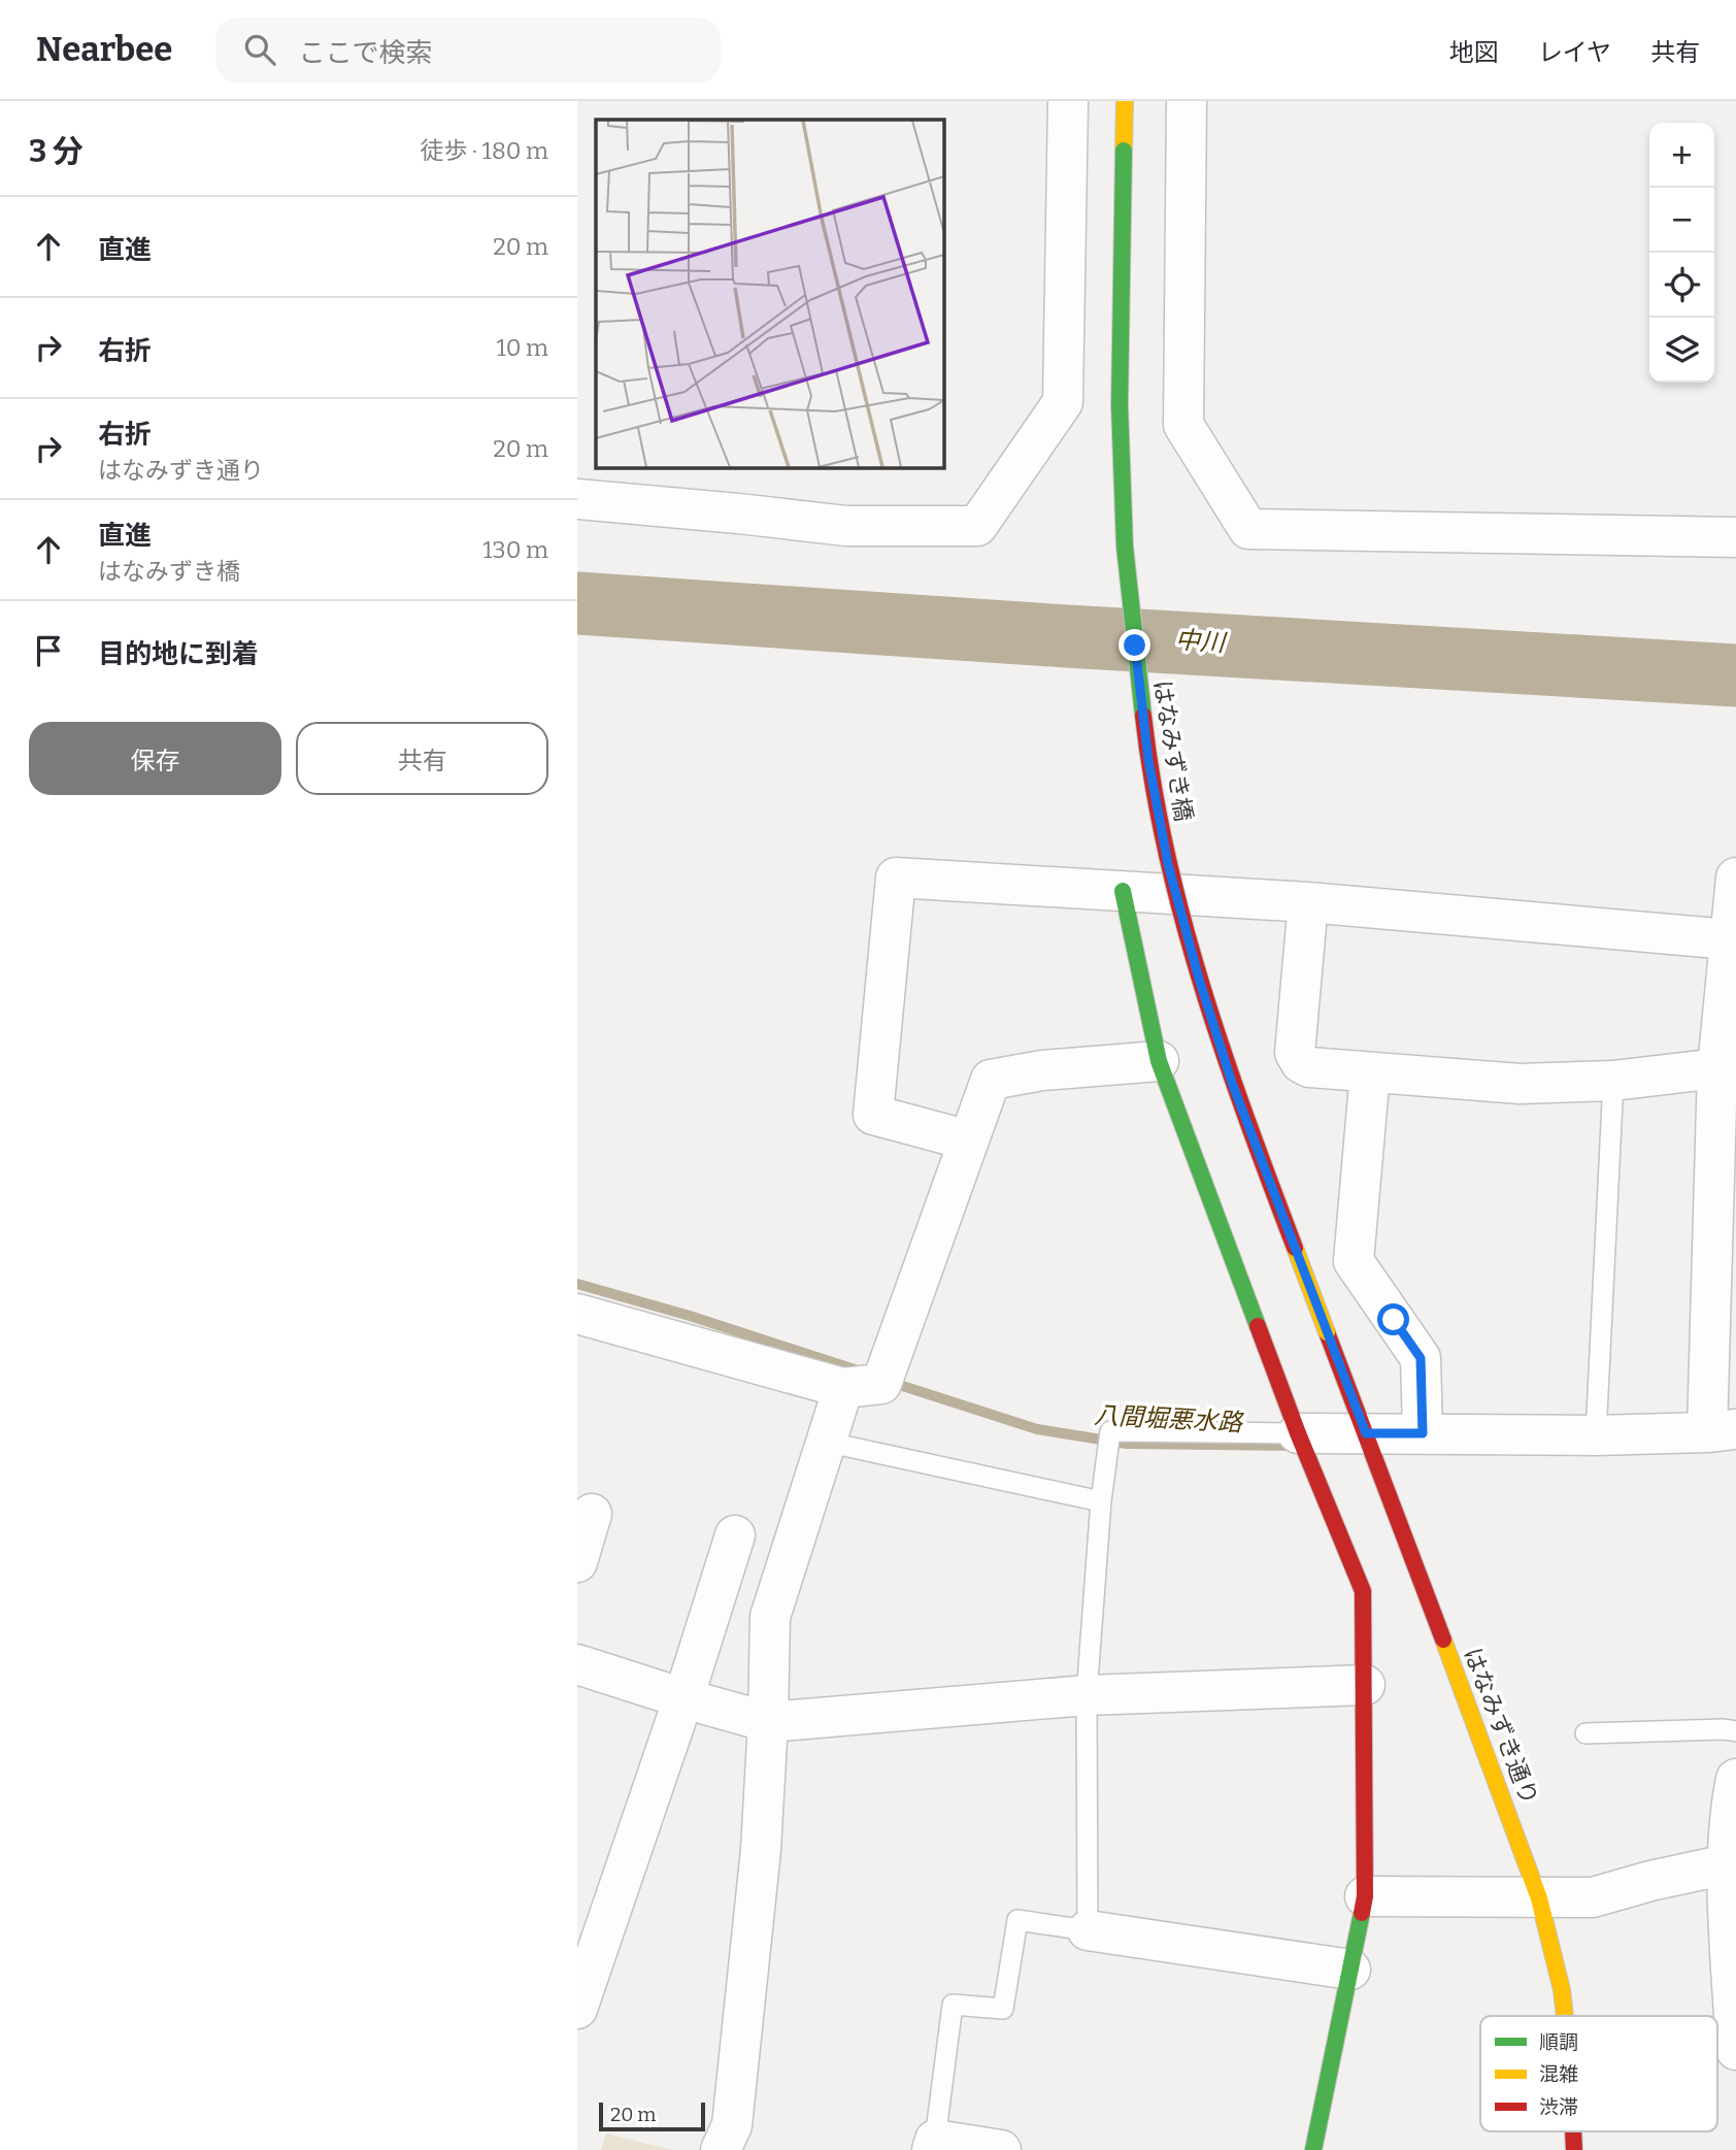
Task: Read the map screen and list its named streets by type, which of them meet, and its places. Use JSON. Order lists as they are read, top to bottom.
{
  "streets": {
    "street": ["はなみずき橋", "はなみずき通り"]
  },
  "crossings": [
    ["はなみずき橋", "はなみずき通り"]
  ],
  "water": ["中川", "八間堀悪水路"],
  "legend": ["順調", "混雑", "渋滞"],
  "scale_bar": "20 m",
  "page": {
    "header": "Nearbee",
    "search": "ここで検索",
    "nav": ["地図", "レイヤ", "共有"],
    "heading": ["3 分", "徒歩 · 180 m"],
    "map_buttons": ["+", "−"],
    "list": [
      ["直進", "20 m"],
      ["右折", "10 m"],
      ["右折", "はなみずき通り", "20 m"],
      ["直進", "はなみずき橋", "130 m"],
      "目的地に到着"
    ],
    "buttons": ["保存", "共有"],
    "scale": "20 m"
  }
}
